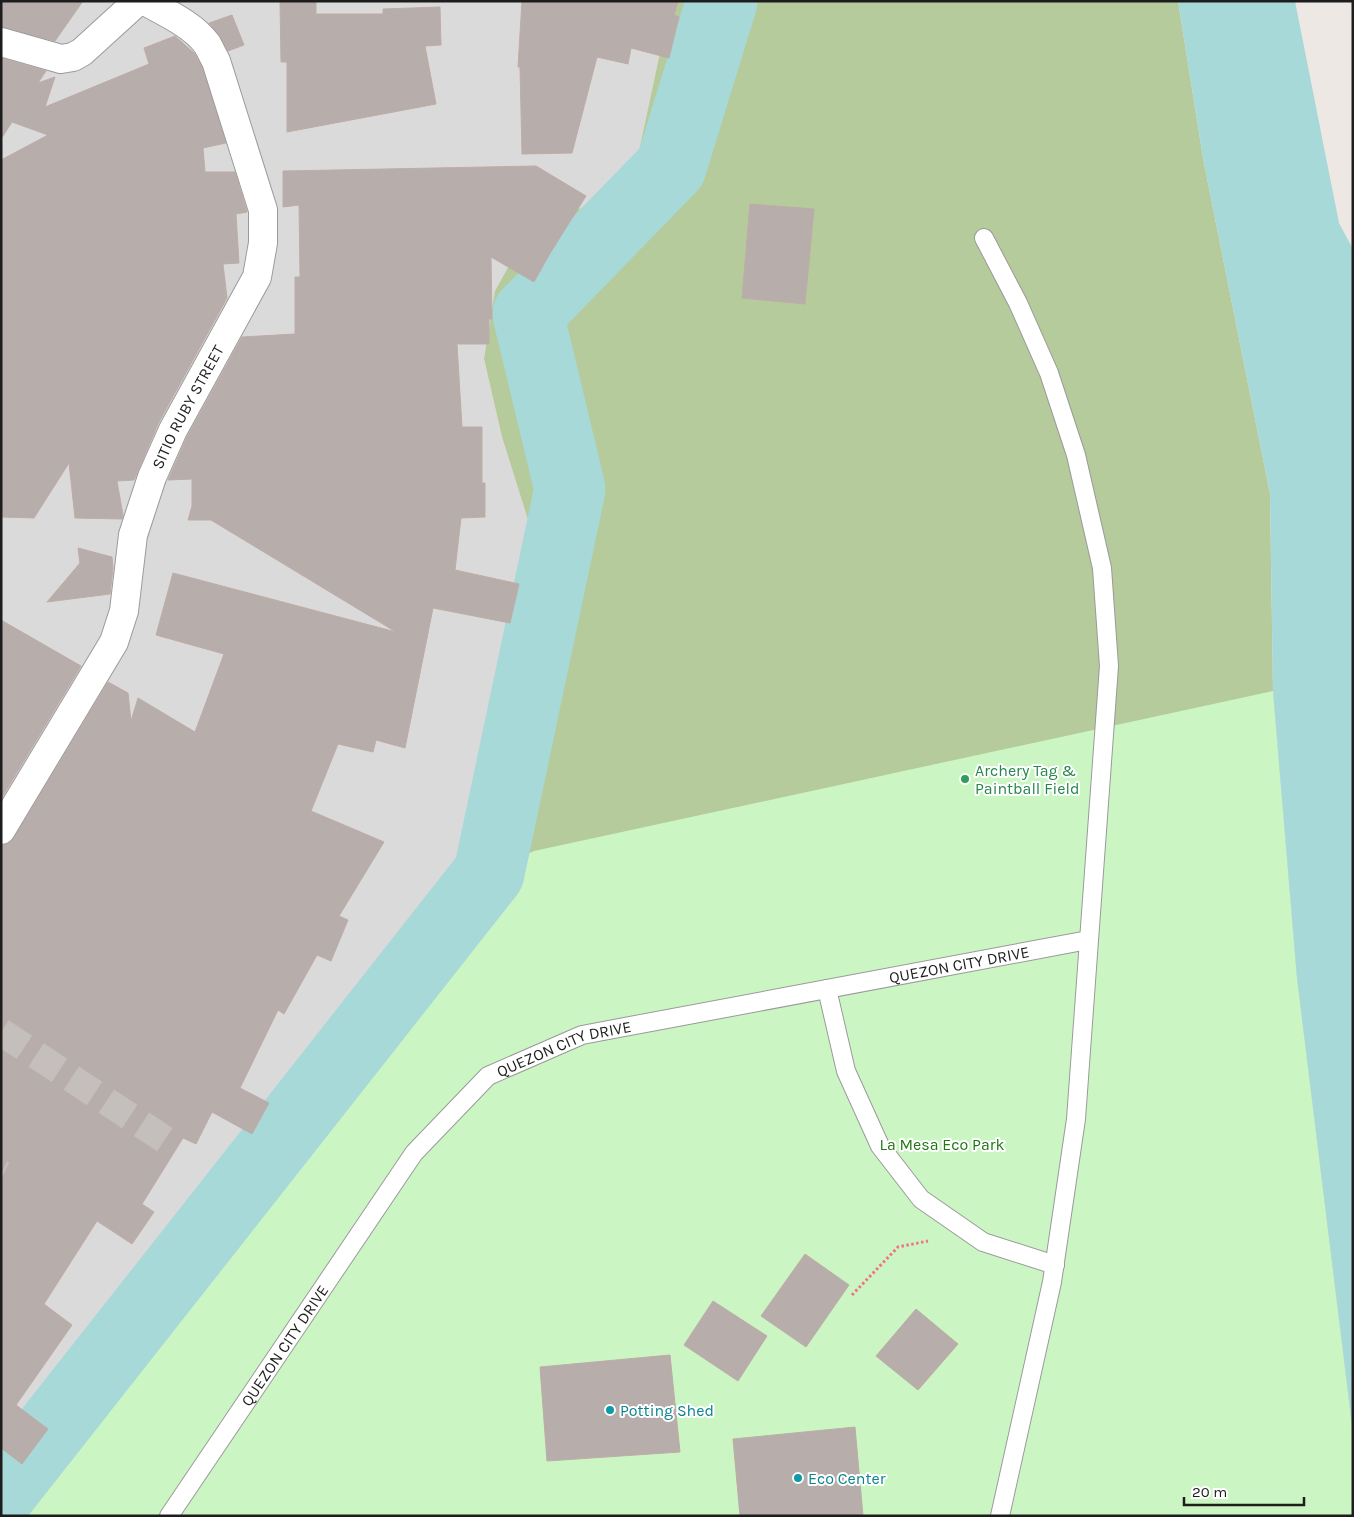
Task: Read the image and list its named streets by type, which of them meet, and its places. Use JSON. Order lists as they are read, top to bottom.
{
  "streets": {
    "street": ["SITIO RUBY STREET"],
    "lane": ["QUEZON CITY DRIVE"]
  },
  "parks": ["La Mesa Eco Park"],
  "places": ["Archery Tag & Paintball Field", "Potting Shed", "Eco Center"],
  "scale_bar": "20 m"
}
